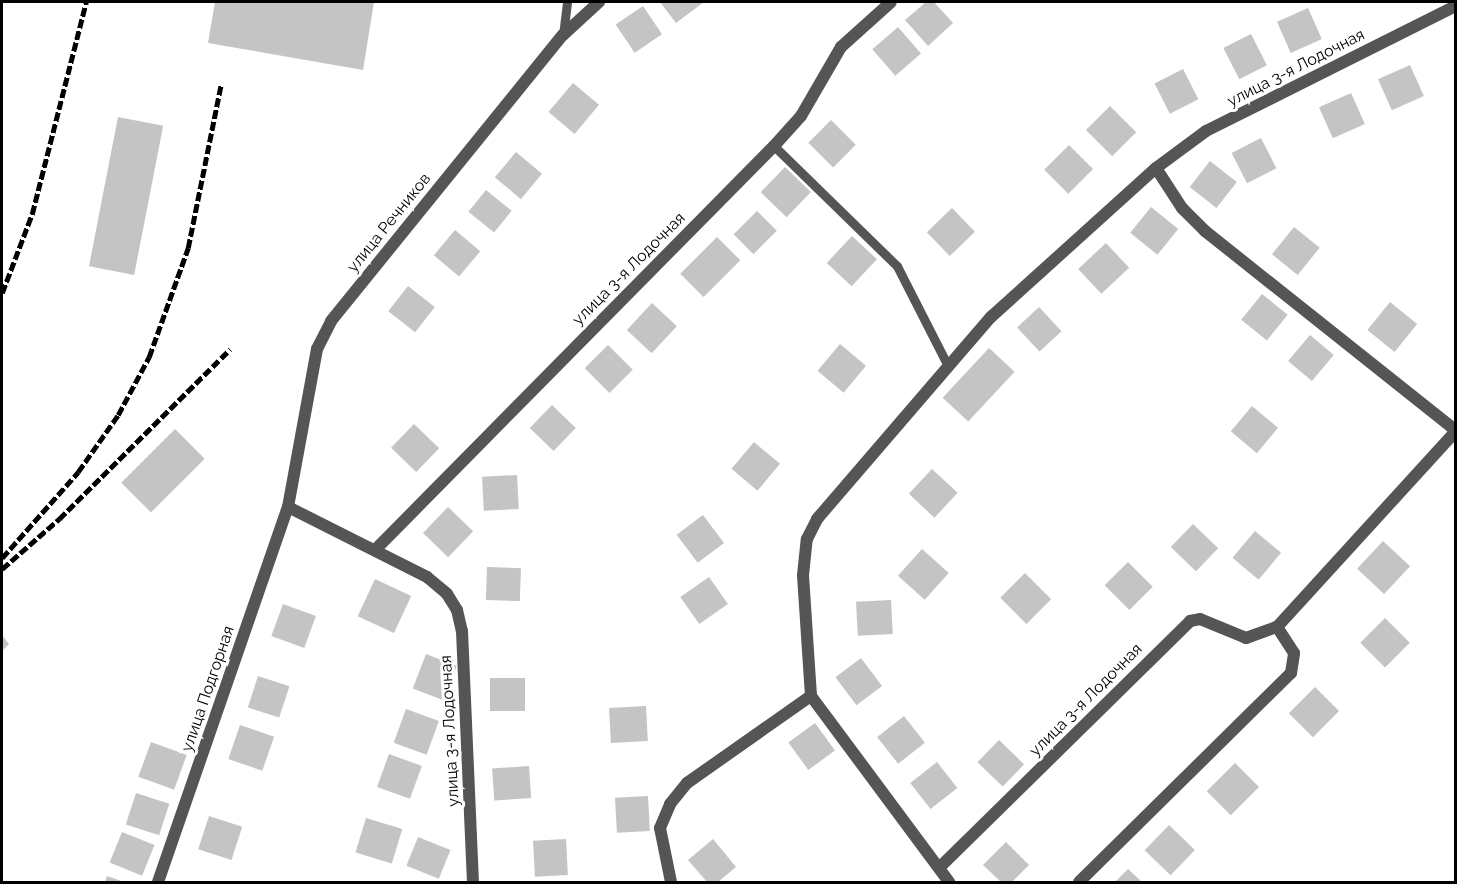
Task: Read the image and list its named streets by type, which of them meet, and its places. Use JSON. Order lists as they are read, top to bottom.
{
  "streets": {
    "street": ["улица 3-я Лодочная", "улица Речников", "улица Подгорная"]
  },
  "crossings": [
    ["улица 3-я Лодочная", "улица Речников"],
    ["улица 3-я Лодочная", "улица Подгорная"],
    ["улица Речников", "улица Подгорная"]
  ]
}
